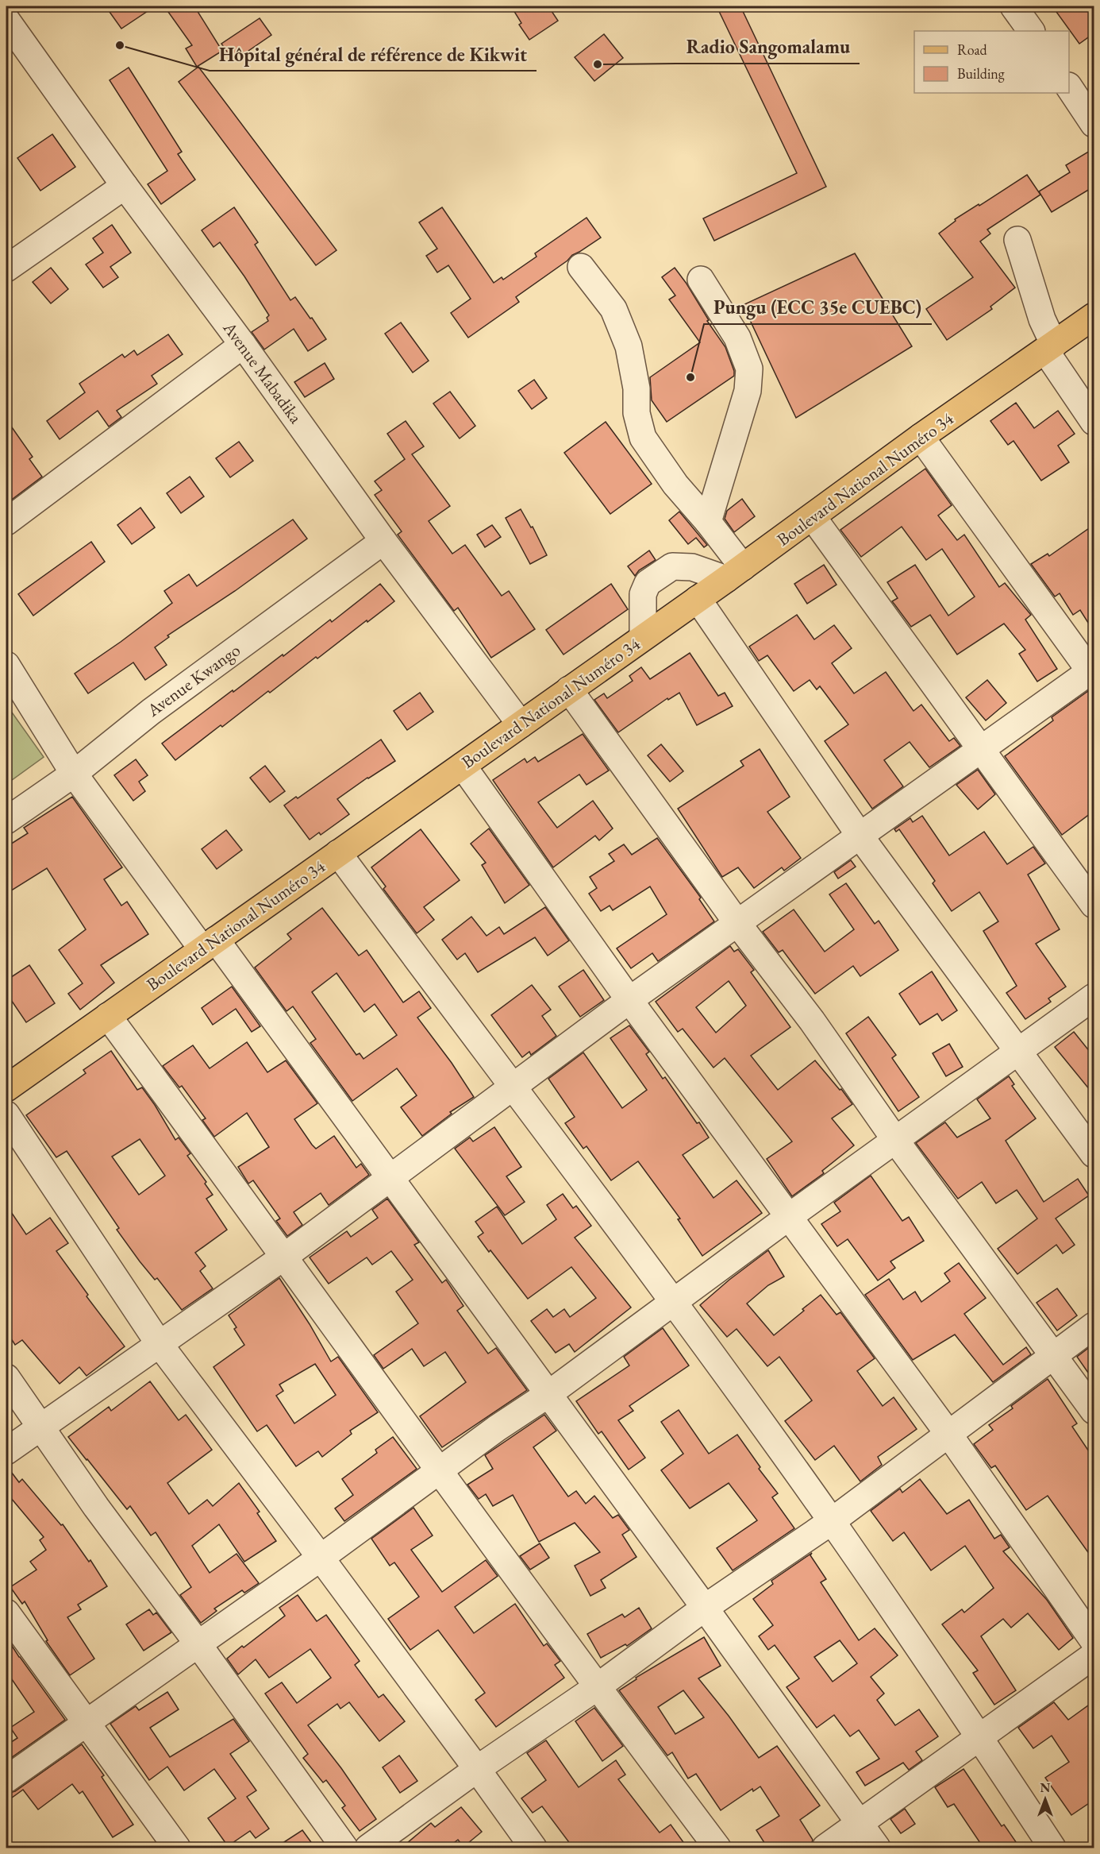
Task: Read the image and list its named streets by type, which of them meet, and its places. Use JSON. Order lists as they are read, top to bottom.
{
  "streets": {
    "main road": ["Boulevard National Numéro 34"],
    "street": ["Avenue Mabadika", "Avenue Kwango"]
  },
  "crossings": [
    ["Avenue Mabadika", "Boulevard National Numéro 34"],
    ["Avenue Mabadika", "Avenue Kwango"]
  ],
  "places": ["Hôpital général de référence de Kikwit", "Radio Sangomalamu", "Pungu (ECC 35e CUEBC)"],
  "legend": ["Road", "Building"],
  "north": "top"
}
